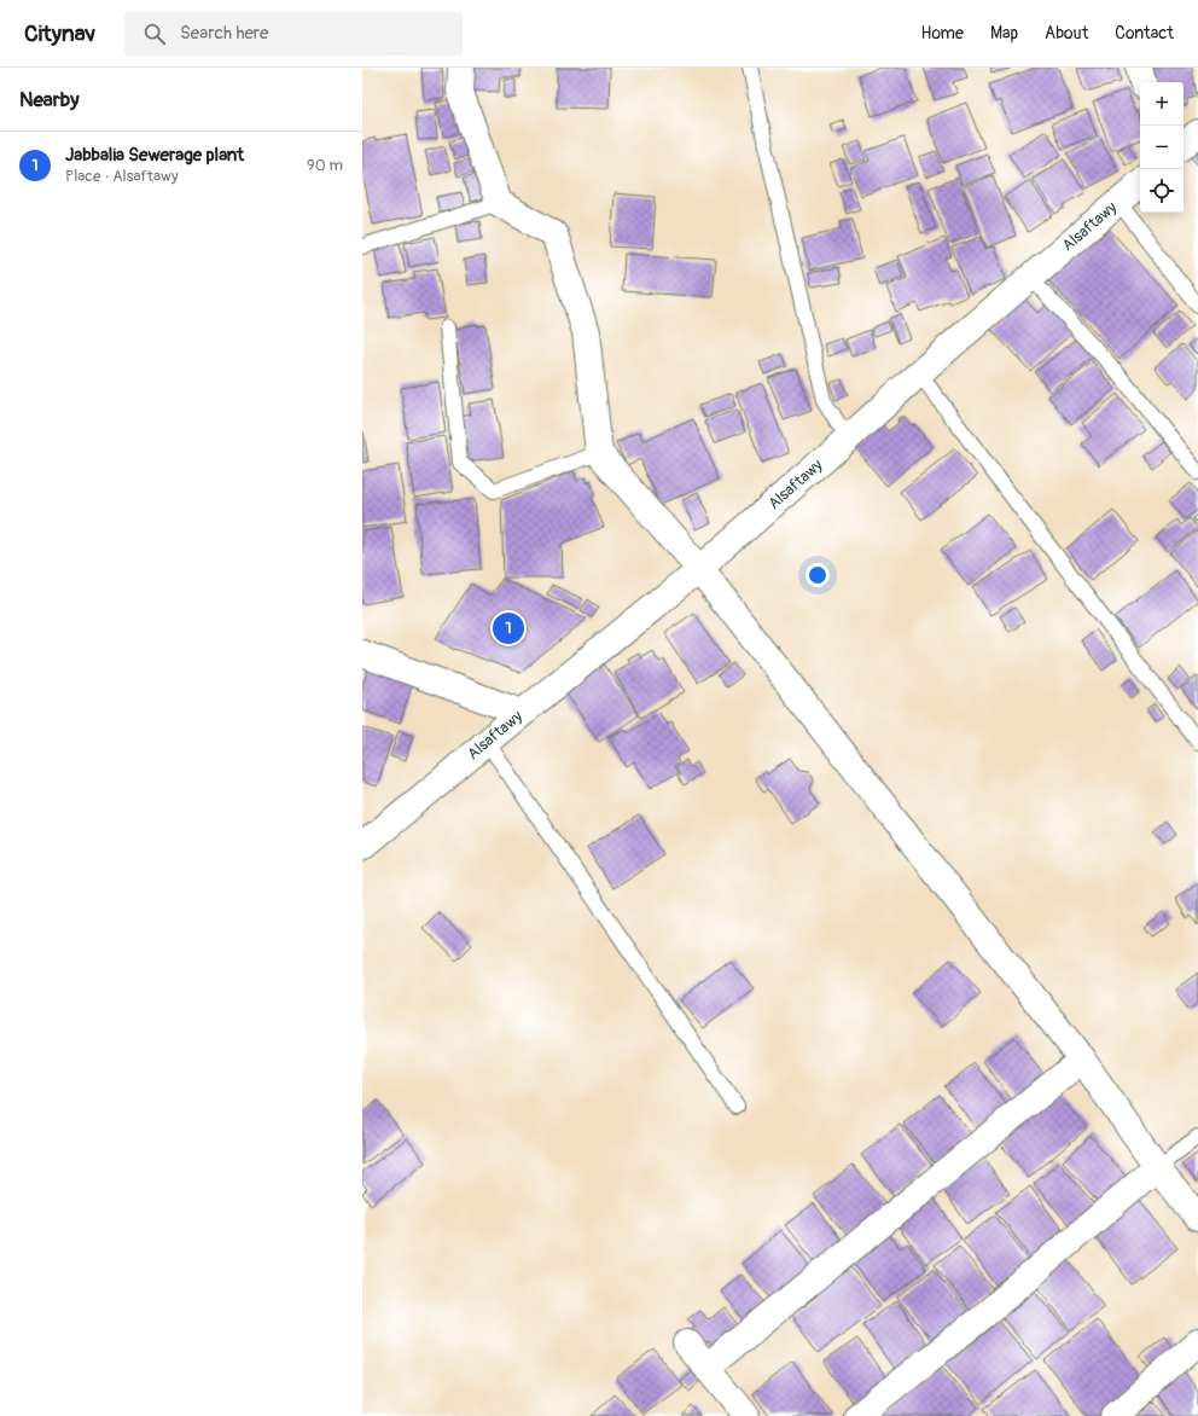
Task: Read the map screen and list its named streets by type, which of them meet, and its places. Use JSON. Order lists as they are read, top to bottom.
{
  "streets": {
    "street": ["Alsaftawy"]
  },
  "page": {
    "header": "Citynav",
    "search": "Search here",
    "nav": [
      "Home",
      "Map",
      "About",
      "Contact"
    ],
    "heading": "Nearby",
    "map_buttons": ["+", "−"],
    "list": [
      {
        "mark": "1",
        "name": "Jabbalia Sewerage plant",
        "note": "Place · Alsaftawy",
        "value": "90 m"
      }
    ],
    "pins": "1"
  }
}
